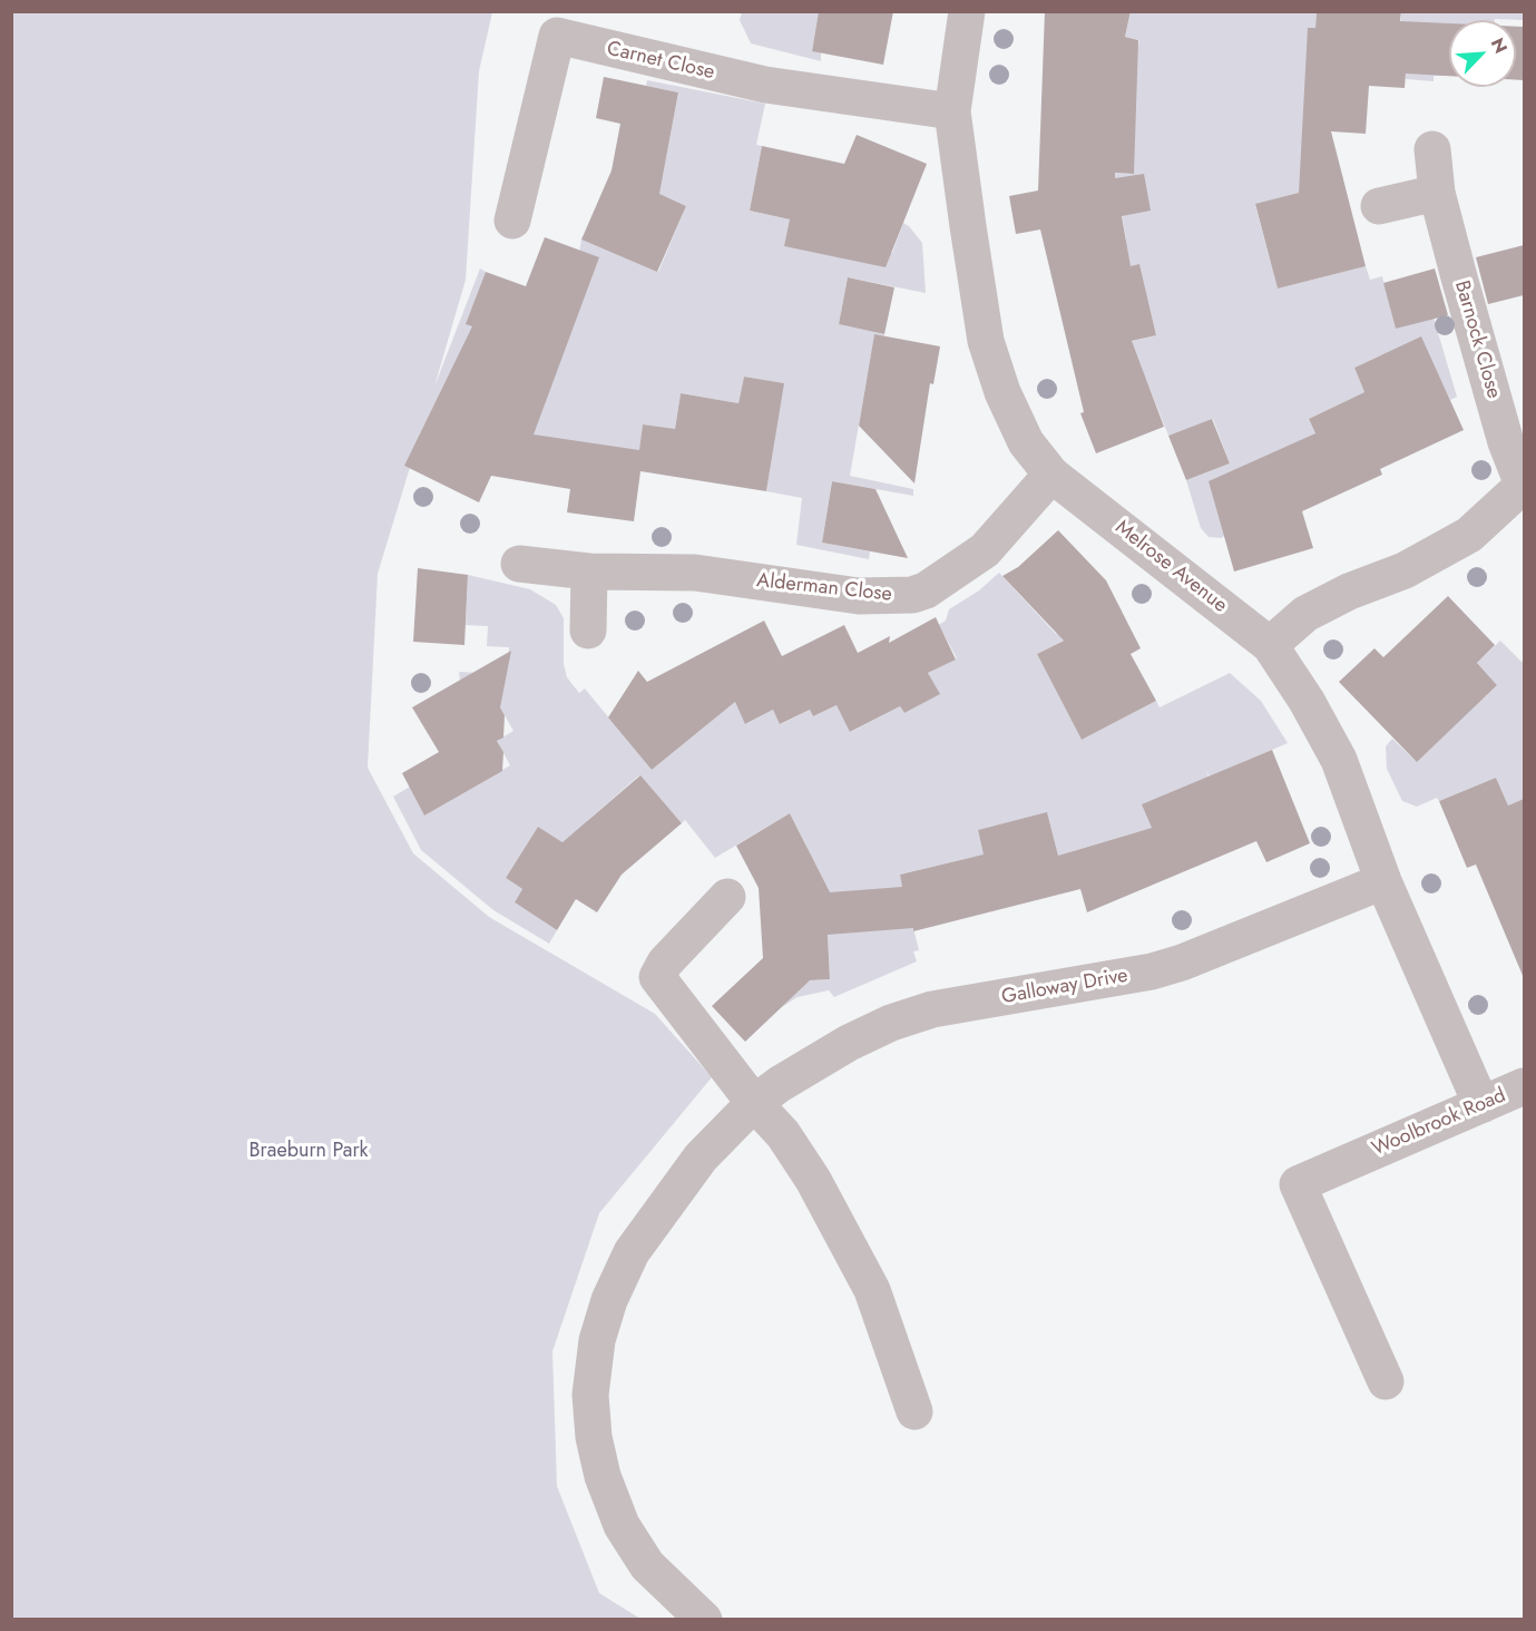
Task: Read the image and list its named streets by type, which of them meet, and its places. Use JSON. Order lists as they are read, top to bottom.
{
  "streets": {
    "street": [
      "Carnet Close",
      "Barnock Close",
      "Melrose Avenue",
      "Alderman Close",
      "Galloway Drive",
      "Woolbrook Road"
    ]
  },
  "crossings": [
    ["Carnet Close", "Melrose Avenue"],
    ["Barnock Close", "Melrose Avenue"],
    ["Melrose Avenue", "Alderman Close"],
    ["Melrose Avenue", "Galloway Drive"],
    ["Melrose Avenue", "Woolbrook Road"]
  ],
  "parks": ["Braeburn Park"],
  "north": "top right"
}
